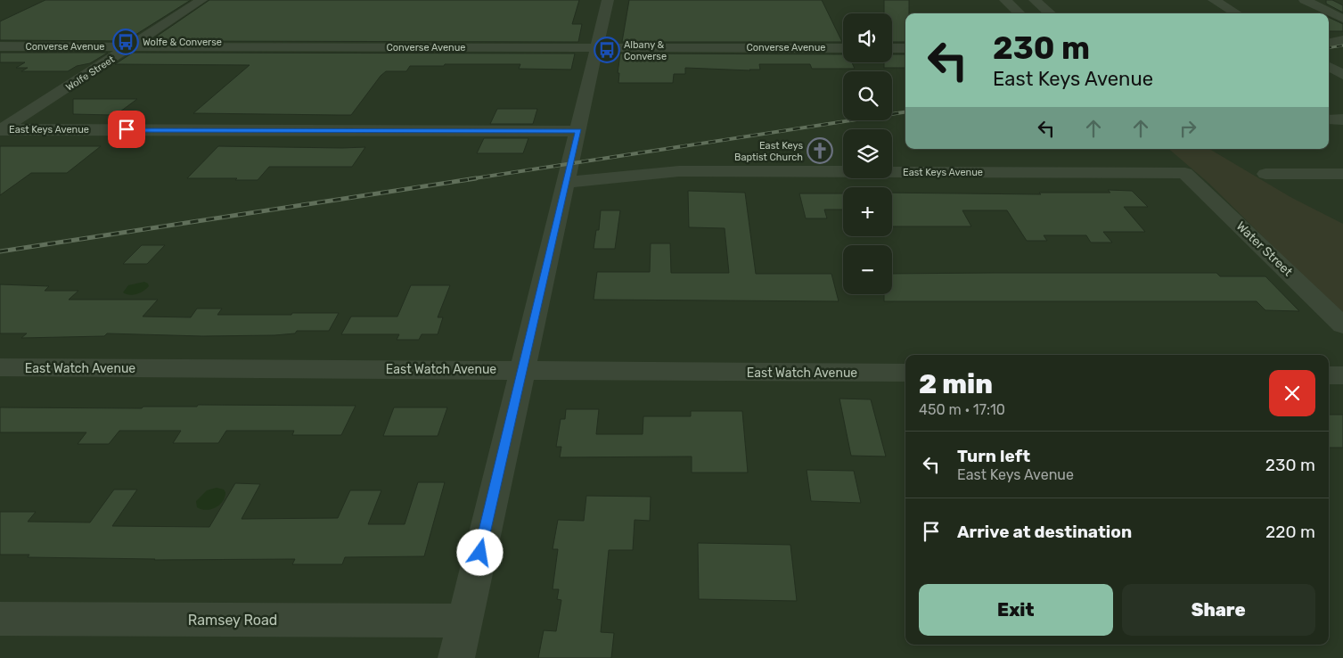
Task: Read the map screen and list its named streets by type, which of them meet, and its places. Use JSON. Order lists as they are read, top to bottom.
{
  "streets": {
    "street": [
      "Converse Avenue",
      "Wolfe Street",
      "East Keys Avenue",
      "Water Street",
      "East Watch Avenue",
      "Ramsey Road"
    ]
  },
  "crossings": [
    ["Converse Avenue", "Wolfe Street"],
    ["Wolfe Street", "East Keys Avenue"],
    ["East Keys Avenue", "Water Street"]
  ],
  "places": {
    "bus stop": ["Wolfe & Converse", "Albany & Converse"],
    "church": ["East Keys Baptist Church"]
  },
  "page": {
    "map_buttons": ["+", "−"],
    "turn": ["230 m", "East Keys Avenue"],
    "heading": ["2 min", "450 m · 17:10"],
    "list": [
      {
        "name": "Turn left",
        "note": "East Keys Avenue",
        "value": "230 m"
      },
      {
        "name": "Arrive at destination",
        "value": "220 m"
      }
    ],
    "buttons": ["Exit", "Share"]
  }
}
